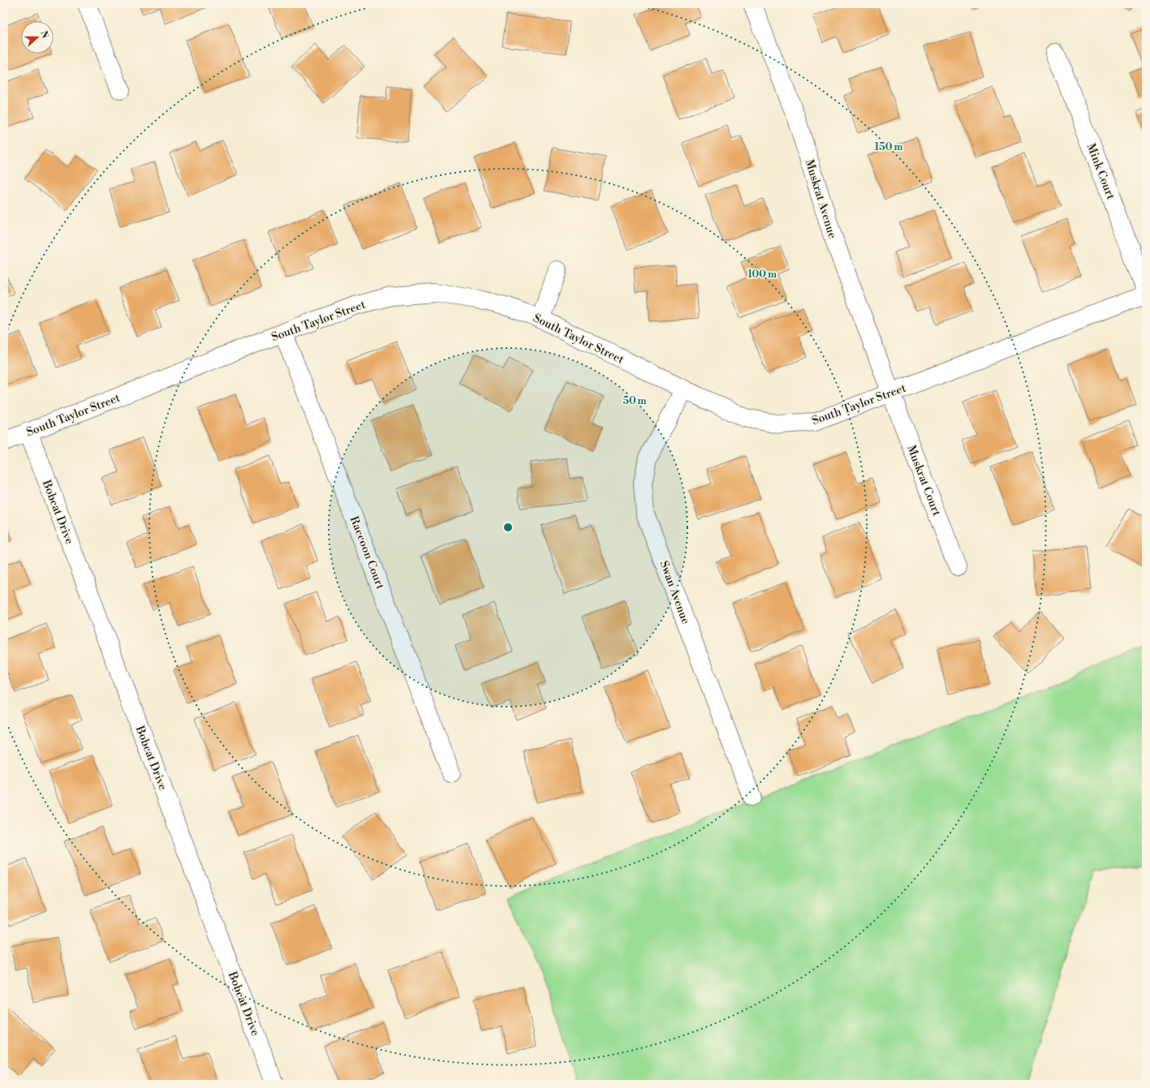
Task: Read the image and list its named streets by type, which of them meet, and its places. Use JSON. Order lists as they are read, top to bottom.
{
  "streets": {
    "street": [
      "Mink Court",
      "Muskrat Avenue",
      "South Taylor Street",
      "Muskrat Court",
      "Bobcat Drive",
      "Raccoon Court",
      "Swan Avenue"
    ]
  },
  "crossings": [
    ["Muskrat Avenue", "South Taylor Street"],
    ["Muskrat Avenue", "Muskrat Court"],
    ["South Taylor Street", "Muskrat Court"],
    ["South Taylor Street", "Bobcat Drive"],
    ["South Taylor Street", "Raccoon Court"],
    ["South Taylor Street", "Swan Avenue"]
  ],
  "north": "right",
  "rings": ["150 m", "100 m", "50 m"]
}
